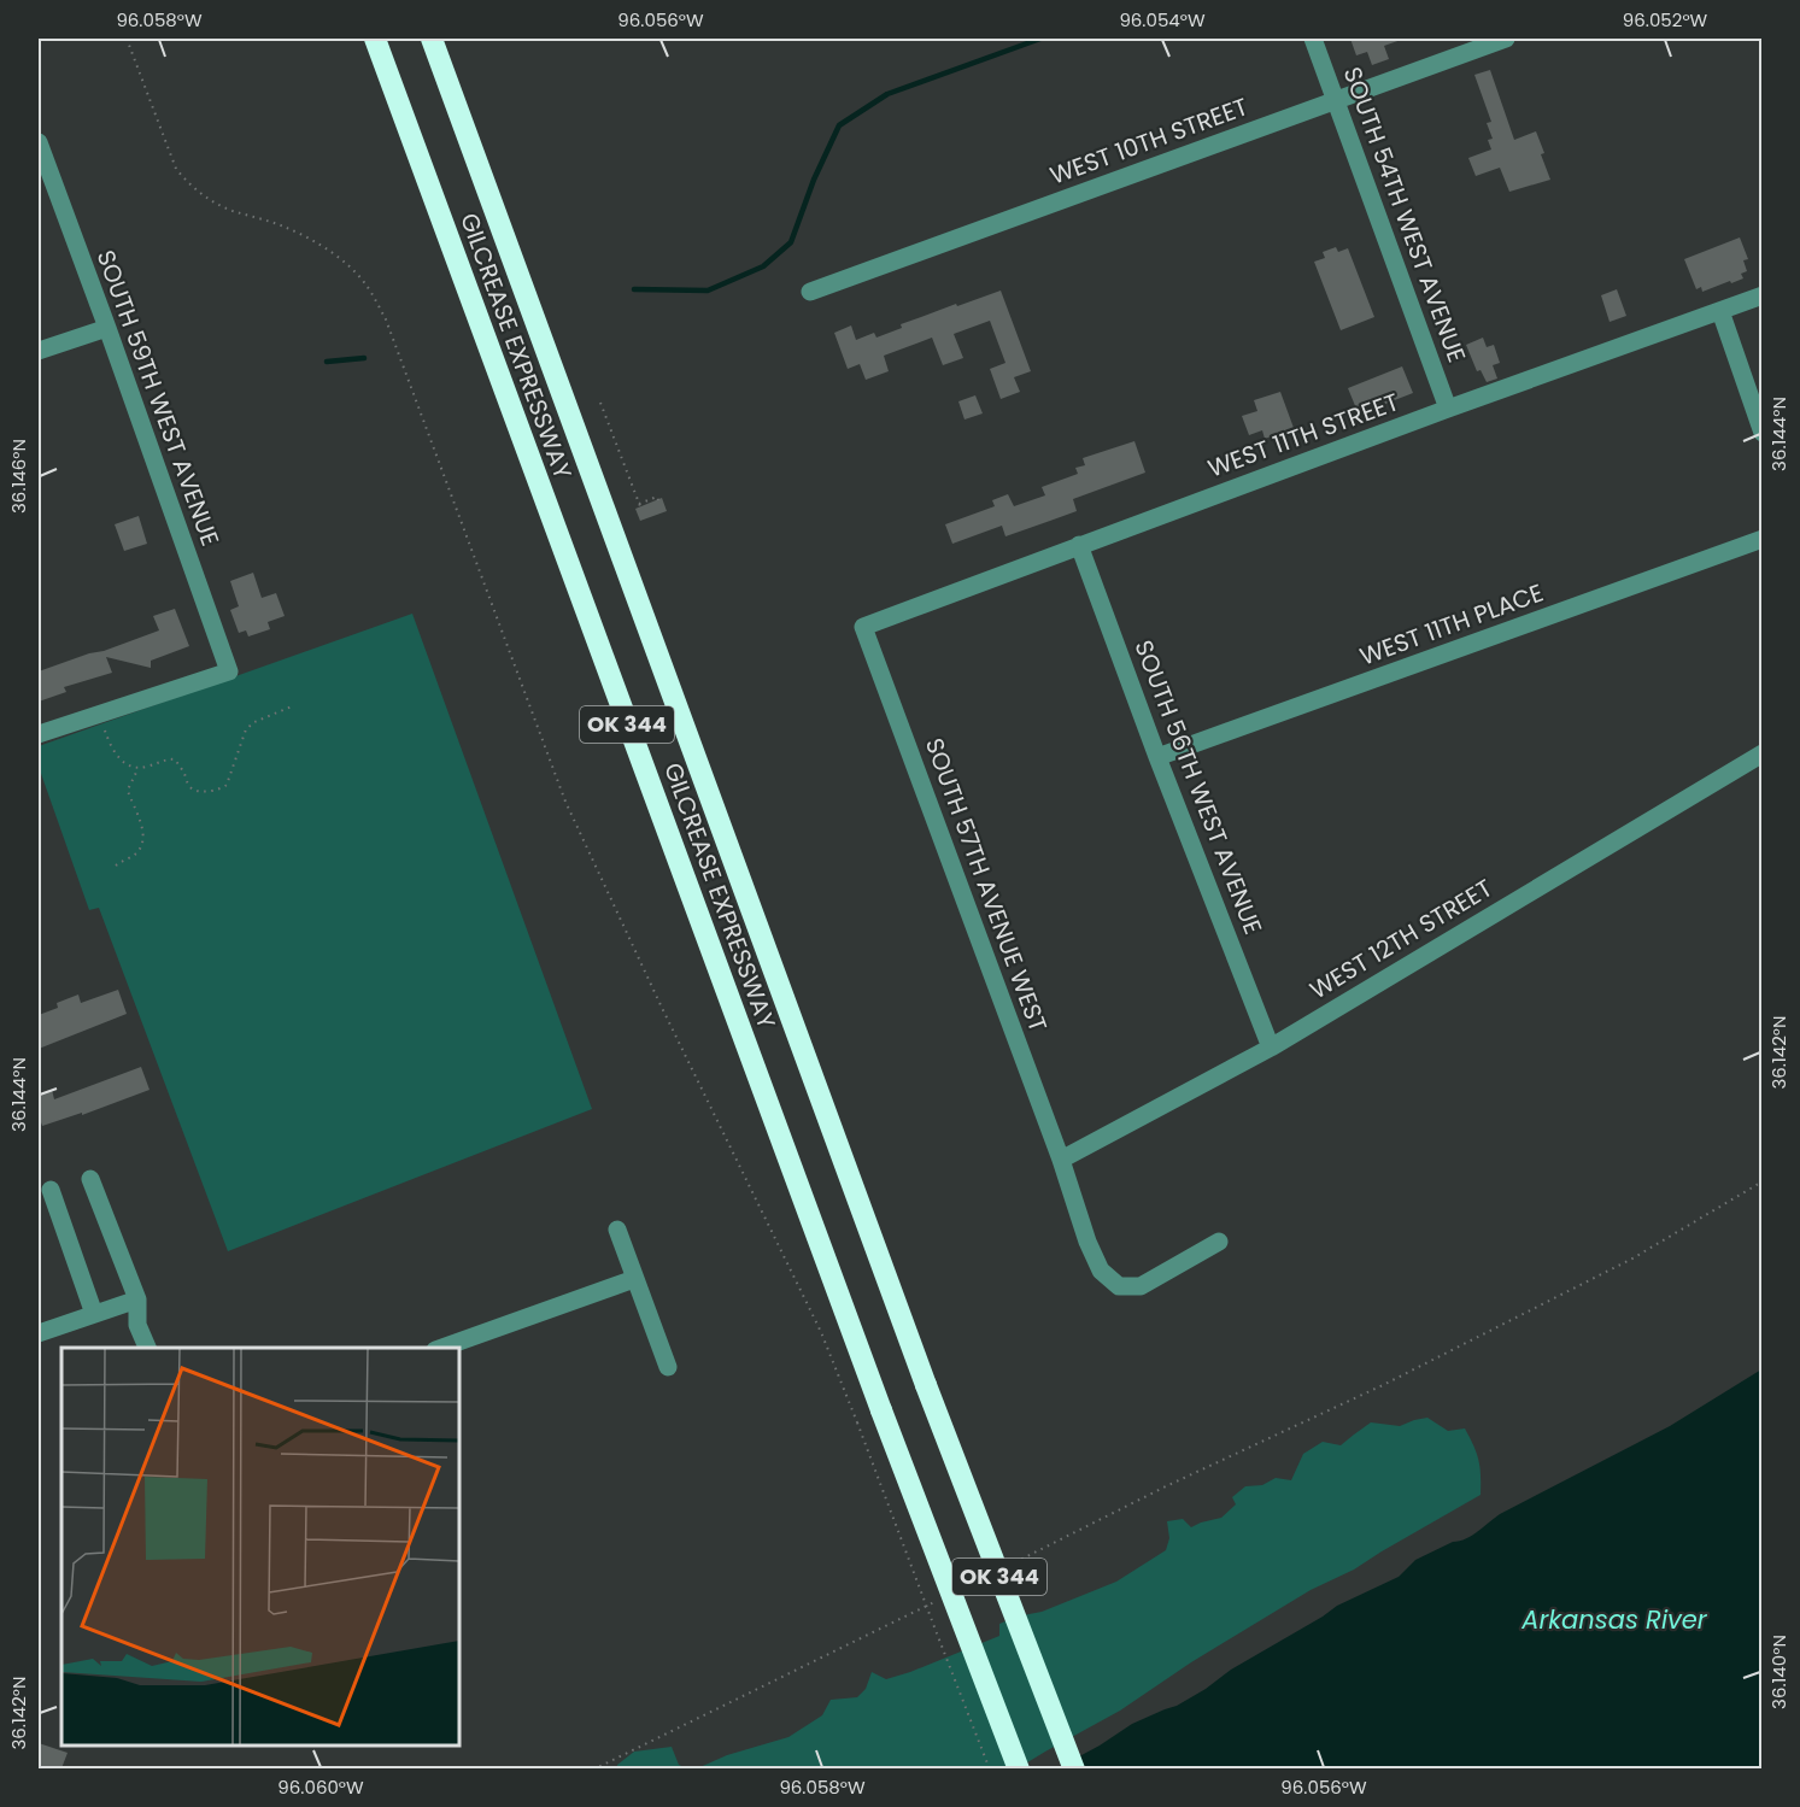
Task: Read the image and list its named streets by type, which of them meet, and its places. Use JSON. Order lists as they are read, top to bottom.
{
  "streets": {
    "highway": ["GILCREASE EXPRESSWAY", "OK 344"],
    "street": [
      "WEST 10TH STREET",
      "SOUTH 54TH WEST AVENUE",
      "SOUTH 59TH WEST AVENUE",
      "WEST 11TH STREET",
      "WEST 11TH PLACE",
      "SOUTH 56TH WEST AVENUE",
      "SOUTH 57TH AVENUE WEST",
      "WEST 12TH STREET"
    ]
  },
  "crossings": [
    ["WEST 10TH STREET", "SOUTH 54TH WEST AVENUE"],
    ["SOUTH 54TH WEST AVENUE", "WEST 11TH STREET"],
    ["WEST 11TH STREET", "SOUTH 56TH WEST AVENUE"],
    ["WEST 11TH STREET", "SOUTH 57TH AVENUE WEST"],
    ["WEST 11TH PLACE", "SOUTH 56TH WEST AVENUE"],
    ["SOUTH 56TH WEST AVENUE", "WEST 12TH STREET"],
    ["SOUTH 57TH AVENUE WEST", "WEST 12TH STREET"]
  ],
  "water": ["Arkansas River"],
  "coordinates": [
    "96.058°W",
    "96.056°W",
    "96.054°W",
    "96.052°W",
    "36.144°N",
    "36.146°N",
    "36.142°N",
    "36.140°N",
    "96.060°W"
  ]
}
